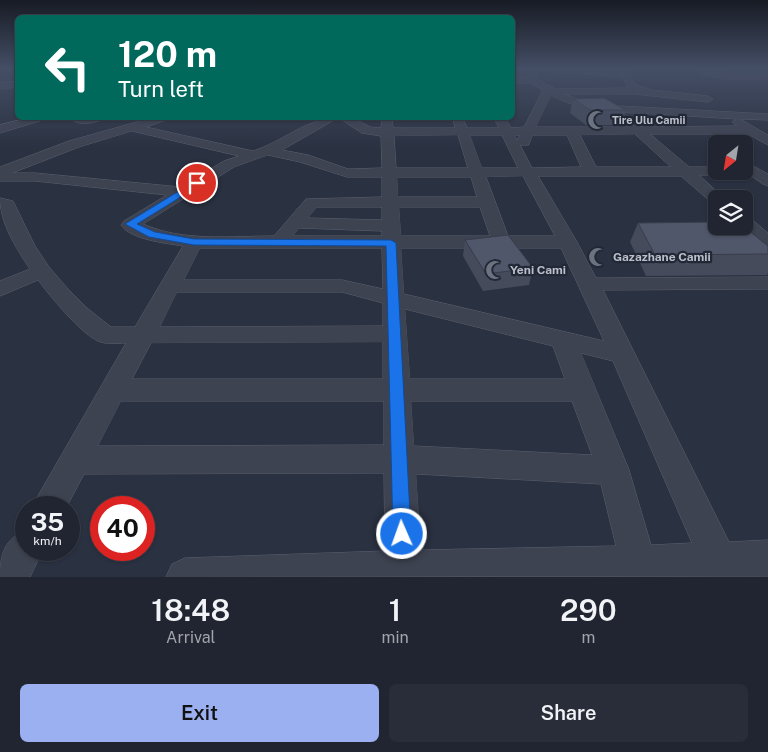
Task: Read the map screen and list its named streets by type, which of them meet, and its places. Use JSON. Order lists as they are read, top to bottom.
{
  "places": {
    "mosque": ["Tire Ulu Camii", "Gazazhane Camii", "Yeni Cami"]
  },
  "north": "bottom left",
  "page": {
    "turn": ["120 m", "Turn left"],
    "speed": "35 km/h",
    "limit": "40",
    "eta": [
      "18:48",
      "Arrival",
      "1",
      "min",
      "290",
      "m"
    ],
    "buttons": ["Exit", "Share"]
  }
}
